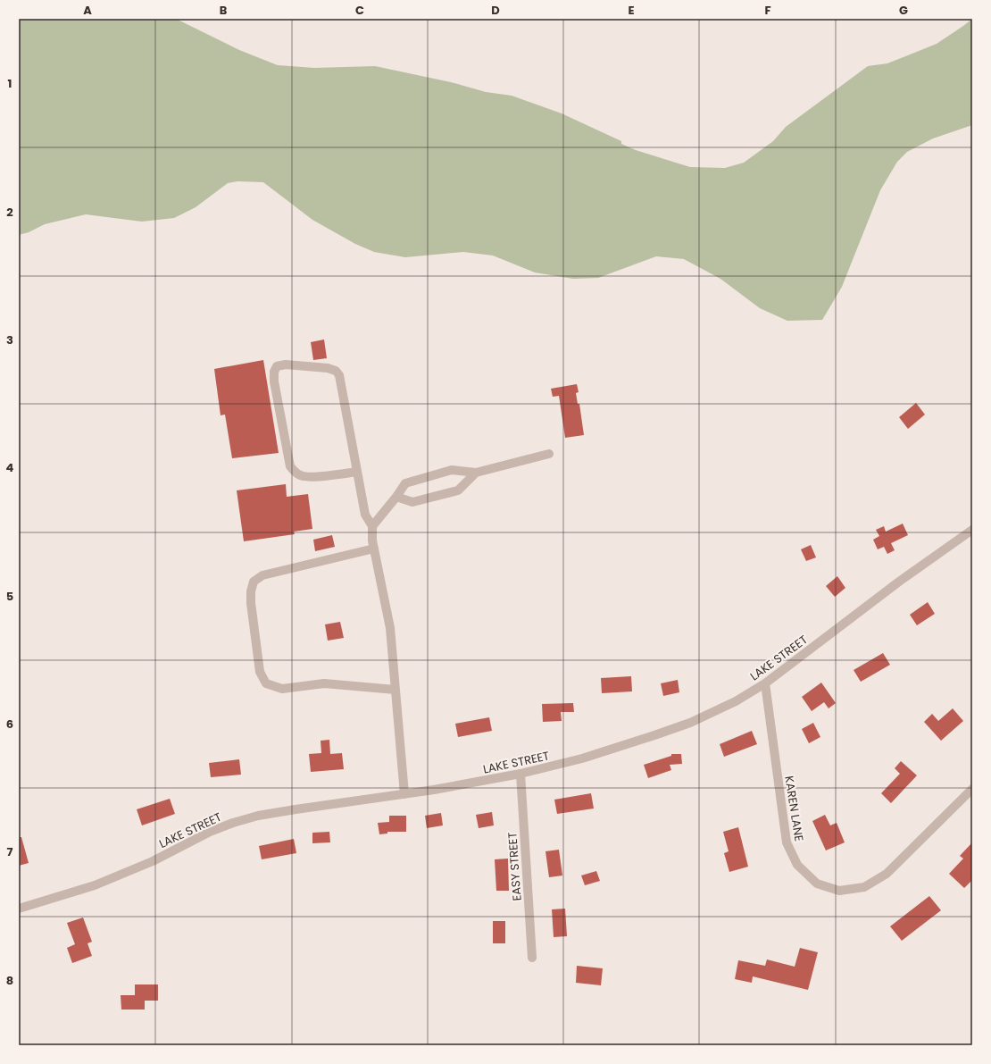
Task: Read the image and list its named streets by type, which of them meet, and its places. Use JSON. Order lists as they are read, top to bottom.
{
  "streets": {
    "street": ["LAKE STREET", "KAREN LANE", "EASY STREET"]
  },
  "crossings": [
    ["LAKE STREET", "KAREN LANE"],
    ["LAKE STREET", "EASY STREET"]
  ],
  "grid": {
    "columns": [
      "A",
      "B",
      "C",
      "D",
      "E",
      "F",
      "G"
    ],
    "rows": [
      "1",
      "2",
      "3",
      "4",
      "5",
      "6",
      "7",
      "8"
    ]
  }
}
